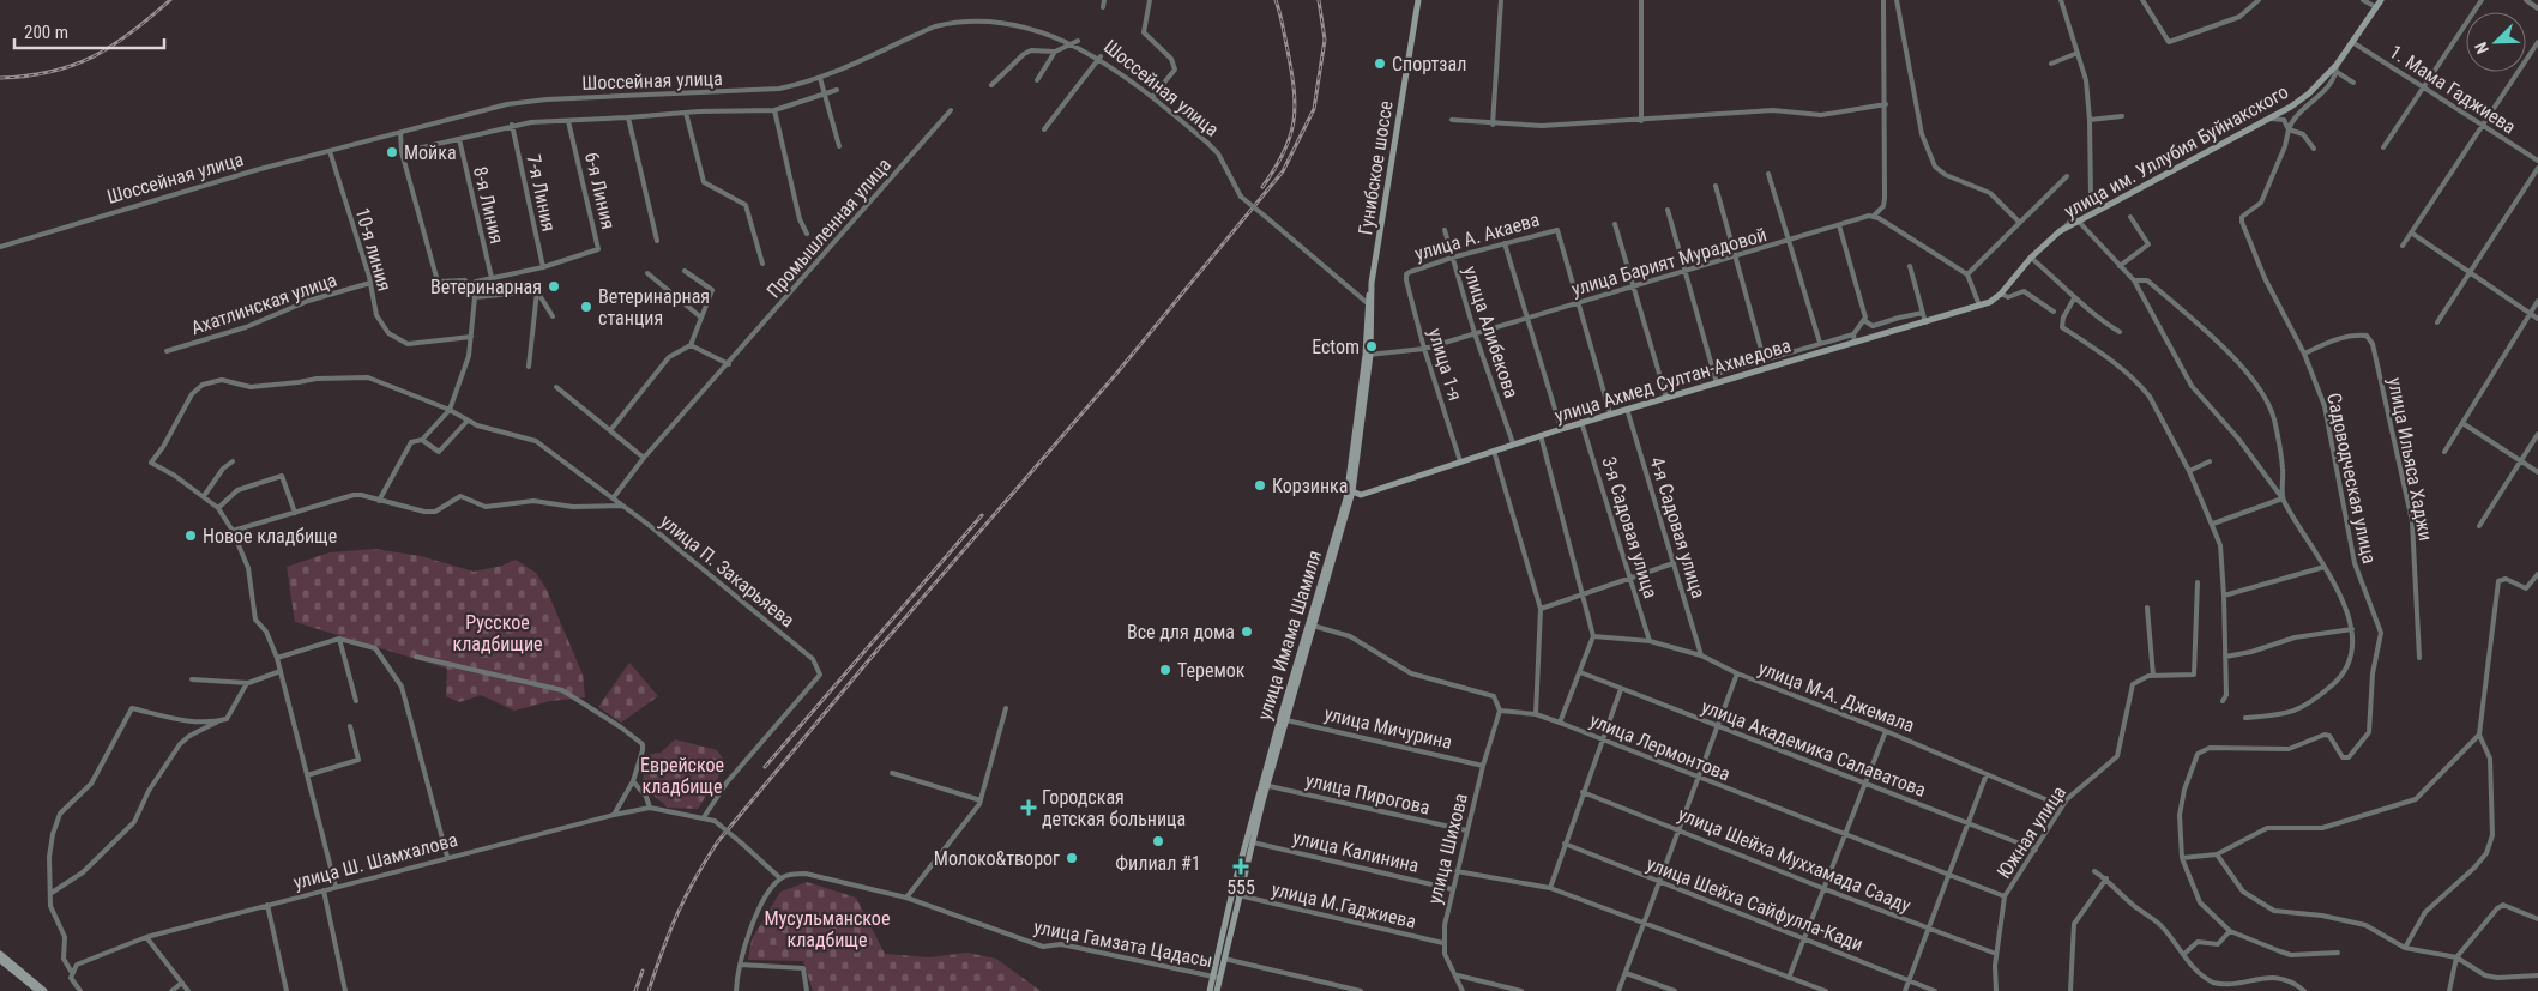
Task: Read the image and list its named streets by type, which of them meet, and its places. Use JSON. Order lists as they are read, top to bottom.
{
  "streets": {
    "main road": [
      "улица им. Уллубия Буйнакского",
      "Гунибское шоссе",
      "улица Ахмед Султан-Ахмедова",
      "улица Имама Шамиля"
    ],
    "street": [
      "Шоссейная улица",
      "1. Мама Гаджиева",
      "6-я Линия",
      "7-я Линия",
      "8-я Линия",
      "Промышленная улица",
      "улица А. Акаева",
      "10-я линия",
      "улица Барият Мурадовой",
      "Ахатлинская улица",
      "улица Алибекова",
      "улица 1-я",
      "улица Ильяса Хаджи",
      "Садоводческая улица",
      "3-я Садовая улица",
      "4-я Садовая улица",
      "улица П. Закарьяева",
      "улица М-А. Джемала",
      "улица Мичурина",
      "улица Лермонтова",
      "улица Академика Салаватова",
      "улица Пирогова",
      "Южная улица",
      "улица Шихова",
      "улица Калинина",
      "улица Шейха Муххамада Сааду",
      "улица Ш. Шамхалова",
      "улица Шейха Сайфулла-Кади",
      "улица М.Гаджиева",
      "улица Гамзата Цадасы"
    ]
  },
  "crossings": [
    ["Шоссейная улица", "Гунибское шоссе"],
    ["Шоссейная улица", "10-я линия"],
    ["Шоссейная улица", "улица Имама Шамиля"],
    ["1. Мама Гаджиева", "улица им. Уллубия Буйнакского"],
    ["улица им. Уллубия Буйнакского", "улица Ахмед Султан-Ахмедова"],
    ["улица им. Уллубия Буйнакского", "Садоводческая улица"],
    ["Гунибское шоссе", "улица Имама Шамиля"],
    ["6-я Линия", "7-я Линия"],
    ["Промышленная улица", "улица П. Закарьяева"],
    ["улица А. Акаева", "улица Барият Мурадовой"],
    ["улица А. Акаева", "улица Алибекова"],
    ["улица А. Акаева", "улица 1-я"],
    ["10-я линия", "Ахатлинская улица"],
    ["улица Барият Мурадовой", "улица Алибекова"],
    ["улица Барият Мурадовой", "улица 1-я"],
    ["улица Барият Мурадовой", "улица Имама Шамиля"],
    ["улица Алибекова", "улица Ахмед Султан-Ахмедова"],
    ["улица 1-я", "улица Ахмед Султан-Ахмедова"],
    ["улица Ахмед Султан-Ахмедова", "3-я Садовая улица"],
    ["улица Ахмед Султан-Ахмедова", "4-я Садовая улица"],
    ["улица Ахмед Султан-Ахмедова", "улица Имама Шамиля"],
    ["улица Ильяса Хаджи", "Садоводческая улица"],
    ["3-я Садовая улица", "улица М-А. Джемала"],
    ["4-я Садовая улица", "улица М-А. Джемала"],
    ["улица П. Закарьяева", "улица Ш. Шамхалова"],
    ["улица Имама Шамиля", "улица Мичурина"],
    ["улица Имама Шамиля", "улица Пирогова"],
    ["улица Имама Шамиля", "улица Калинина"],
    ["улица Имама Шамиля", "улица М.Гаджиева"],
    ["улица Имама Шамиля", "улица Гамзата Цадасы"],
    ["улица М-А. Джемала", "Южная улица"],
    ["улица Мичурина", "улица Шихова"],
    ["улица Лермонтова", "Южная улица"],
    ["улица Лермонтова", "улица Шихова"],
    ["улица Академика Салаватова", "Южная улица"],
    ["улица Пирогова", "улица Шихова"],
    ["Южная улица", "улица Шейха Муххамада Сааду"],
    ["улица Шихова", "улица Калинина"],
    ["улица Шихова", "улица М.Гаджиева"],
    ["улица Ш. Шамхалова", "улица Гамзата Цадасы"]
  ],
  "parks": ["Русское кладбищие", "Еврейское кладбище", "Мусульманское кладбище"],
  "places": {
    "other": [
      "Спортзал",
      "Мойка",
      "Ветеринарная",
      "Ветеринарная станция",
      "Ectom",
      "Корзинка",
      "Новое кладбище",
      "Все для дома",
      "Теремок",
      "Филиал #1",
      "Молоко&творог"
    ],
    "health": ["Городская детская больница", "555"]
  },
  "scale_bar": "200 m",
  "north": "bottom left"
}
